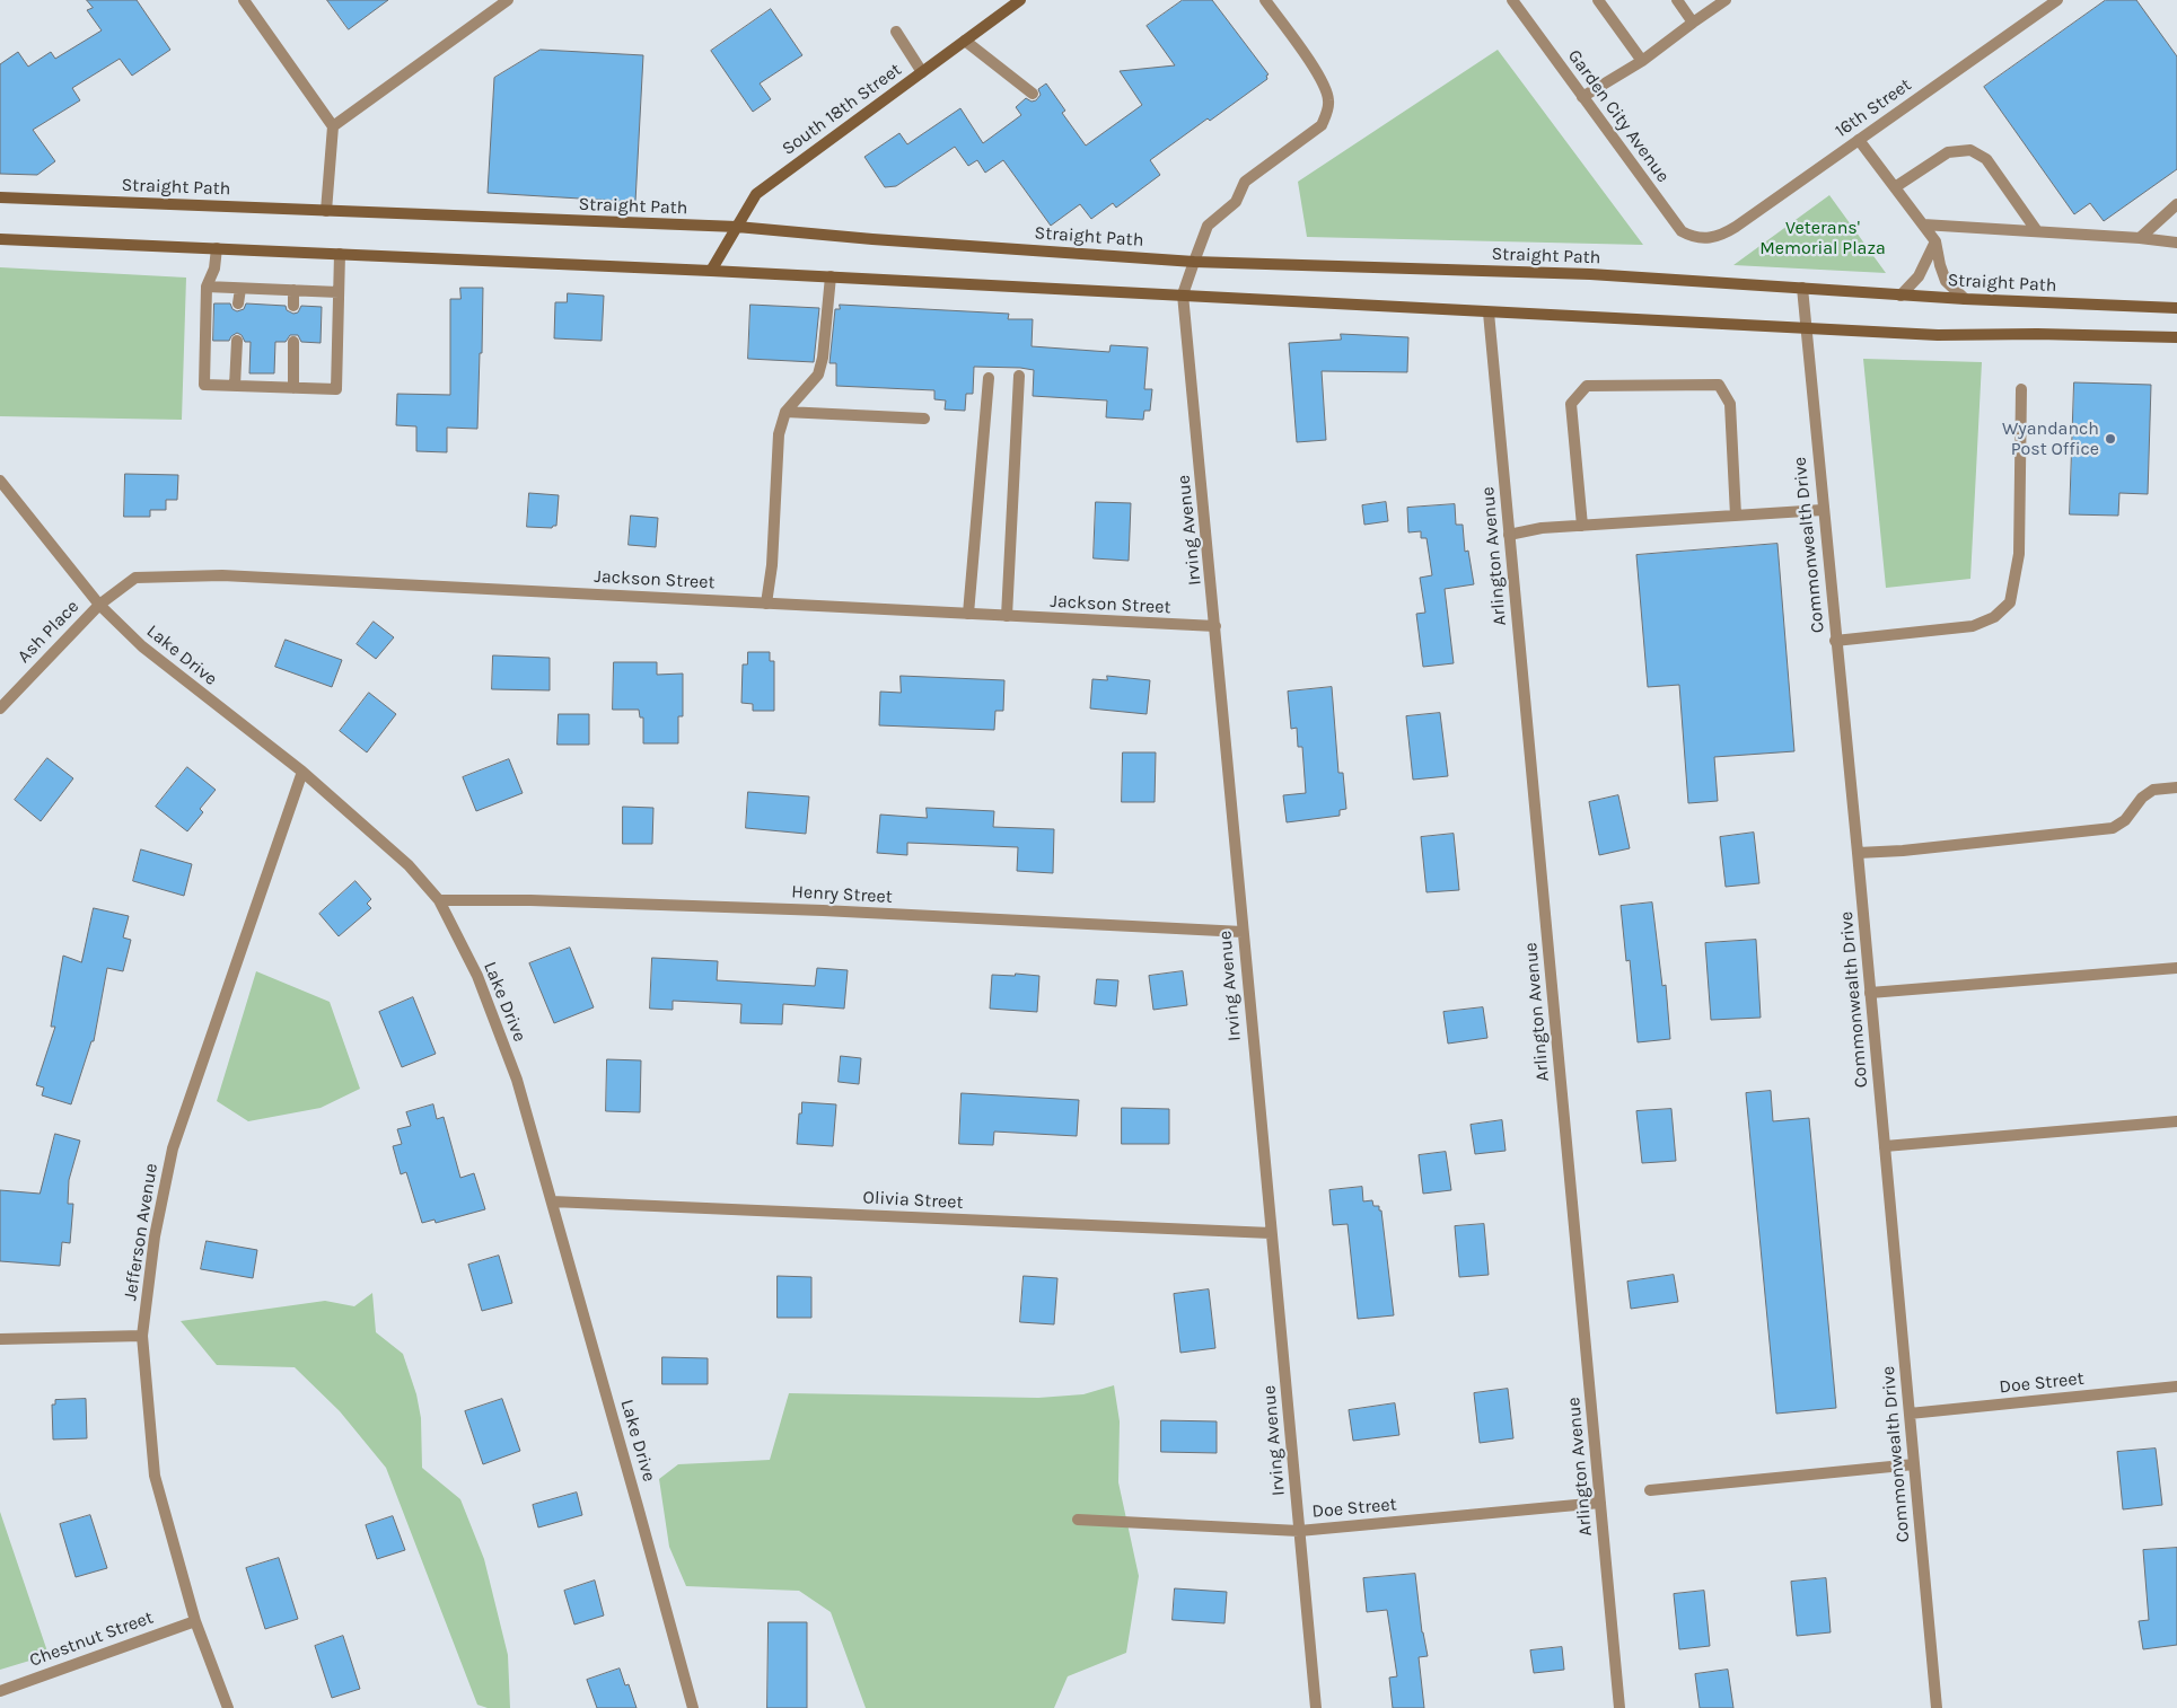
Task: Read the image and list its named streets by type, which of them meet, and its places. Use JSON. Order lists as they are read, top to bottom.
{
  "streets": {
    "main road": ["South 18th Street", "Straight Path"],
    "street": [
      "16th Street",
      "Garden City Avenue",
      "Irving Avenue",
      "Commonwealth Drive",
      "Arlington Avenue",
      "Jackson Street",
      "Ash Place",
      "Lake Drive",
      "Henry Street",
      "Olivia Street",
      "Jefferson Avenue",
      "Doe Street",
      "Chestnut Street"
    ]
  },
  "crossings": [
    ["16th Street", "Garden City Avenue"],
    ["South 18th Street", "Straight Path"],
    ["Straight Path", "Irving Avenue"],
    ["Straight Path", "Commonwealth Drive"],
    ["Irving Avenue", "Jackson Street"],
    ["Irving Avenue", "Henry Street"],
    ["Irving Avenue", "Olivia Street"],
    ["Irving Avenue", "Doe Street"],
    ["Commonwealth Drive", "Doe Street"],
    ["Arlington Avenue", "Doe Street"],
    ["Jackson Street", "Ash Place"],
    ["Jackson Street", "Lake Drive"],
    ["Ash Place", "Lake Drive"],
    ["Lake Drive", "Henry Street"],
    ["Lake Drive", "Olivia Street"],
    ["Lake Drive", "Jefferson Avenue"],
    ["Jefferson Avenue", "Chestnut Street"]
  ],
  "parks": ["Veterans' Memorial Plaza"],
  "places": ["Wyandanch Post Office"]
}
